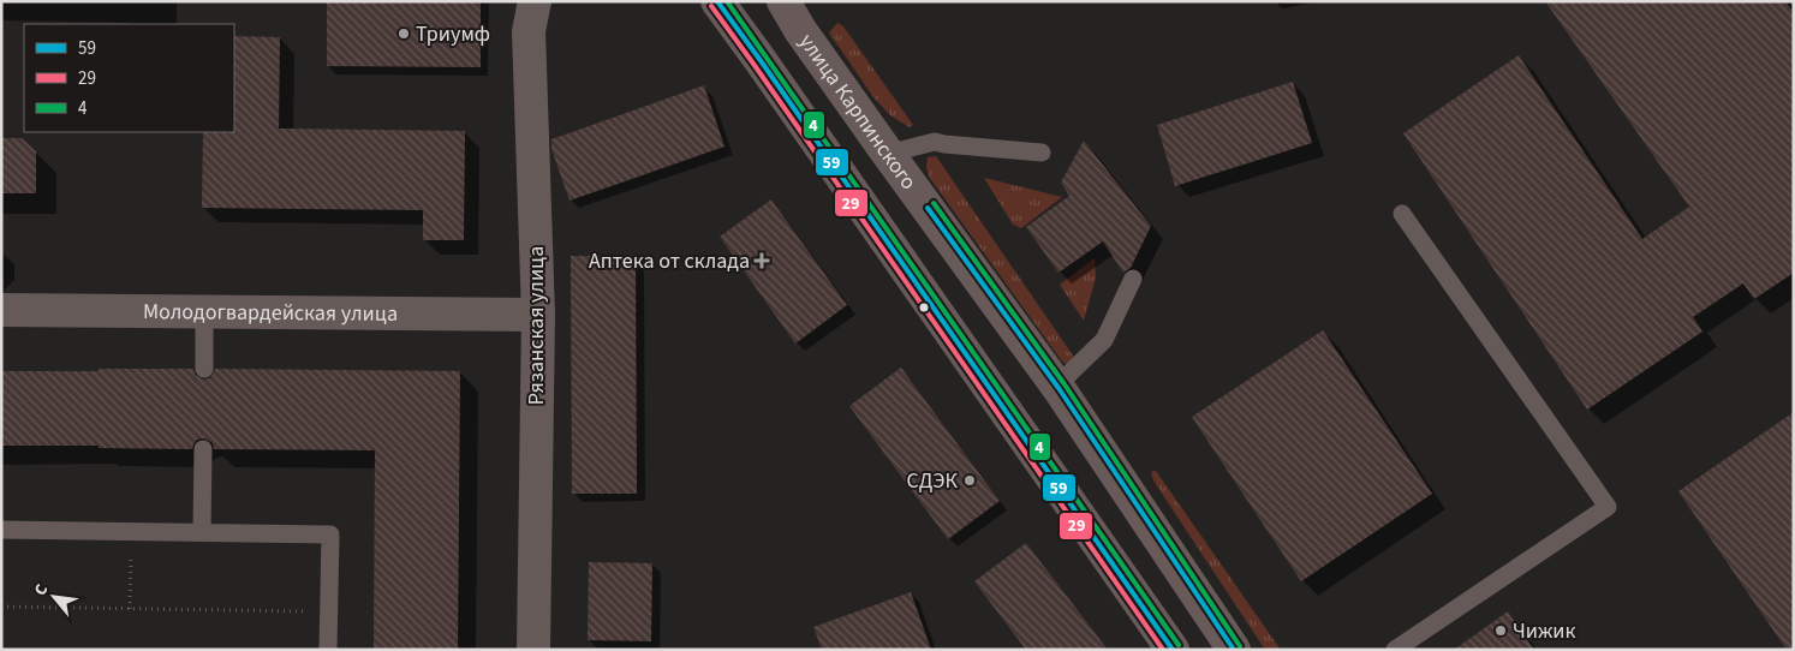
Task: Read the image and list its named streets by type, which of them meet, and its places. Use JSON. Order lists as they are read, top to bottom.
{
  "streets": {
    "main road": ["улица Карпинского"],
    "street": ["Молодогвардейская улица", "Рязанская улица"]
  },
  "crossings": [
    ["Молодогвардейская улица", "Рязанская улица"]
  ],
  "places": {
    "other": ["Триумф", "СДЭК", "Чижик"],
    "health": ["Аптека от склада"]
  },
  "lines": ["transit line 59", "transit line 4", "transit line 29"],
  "legend": ["59", "29", "4"],
  "north": "top left"
}
